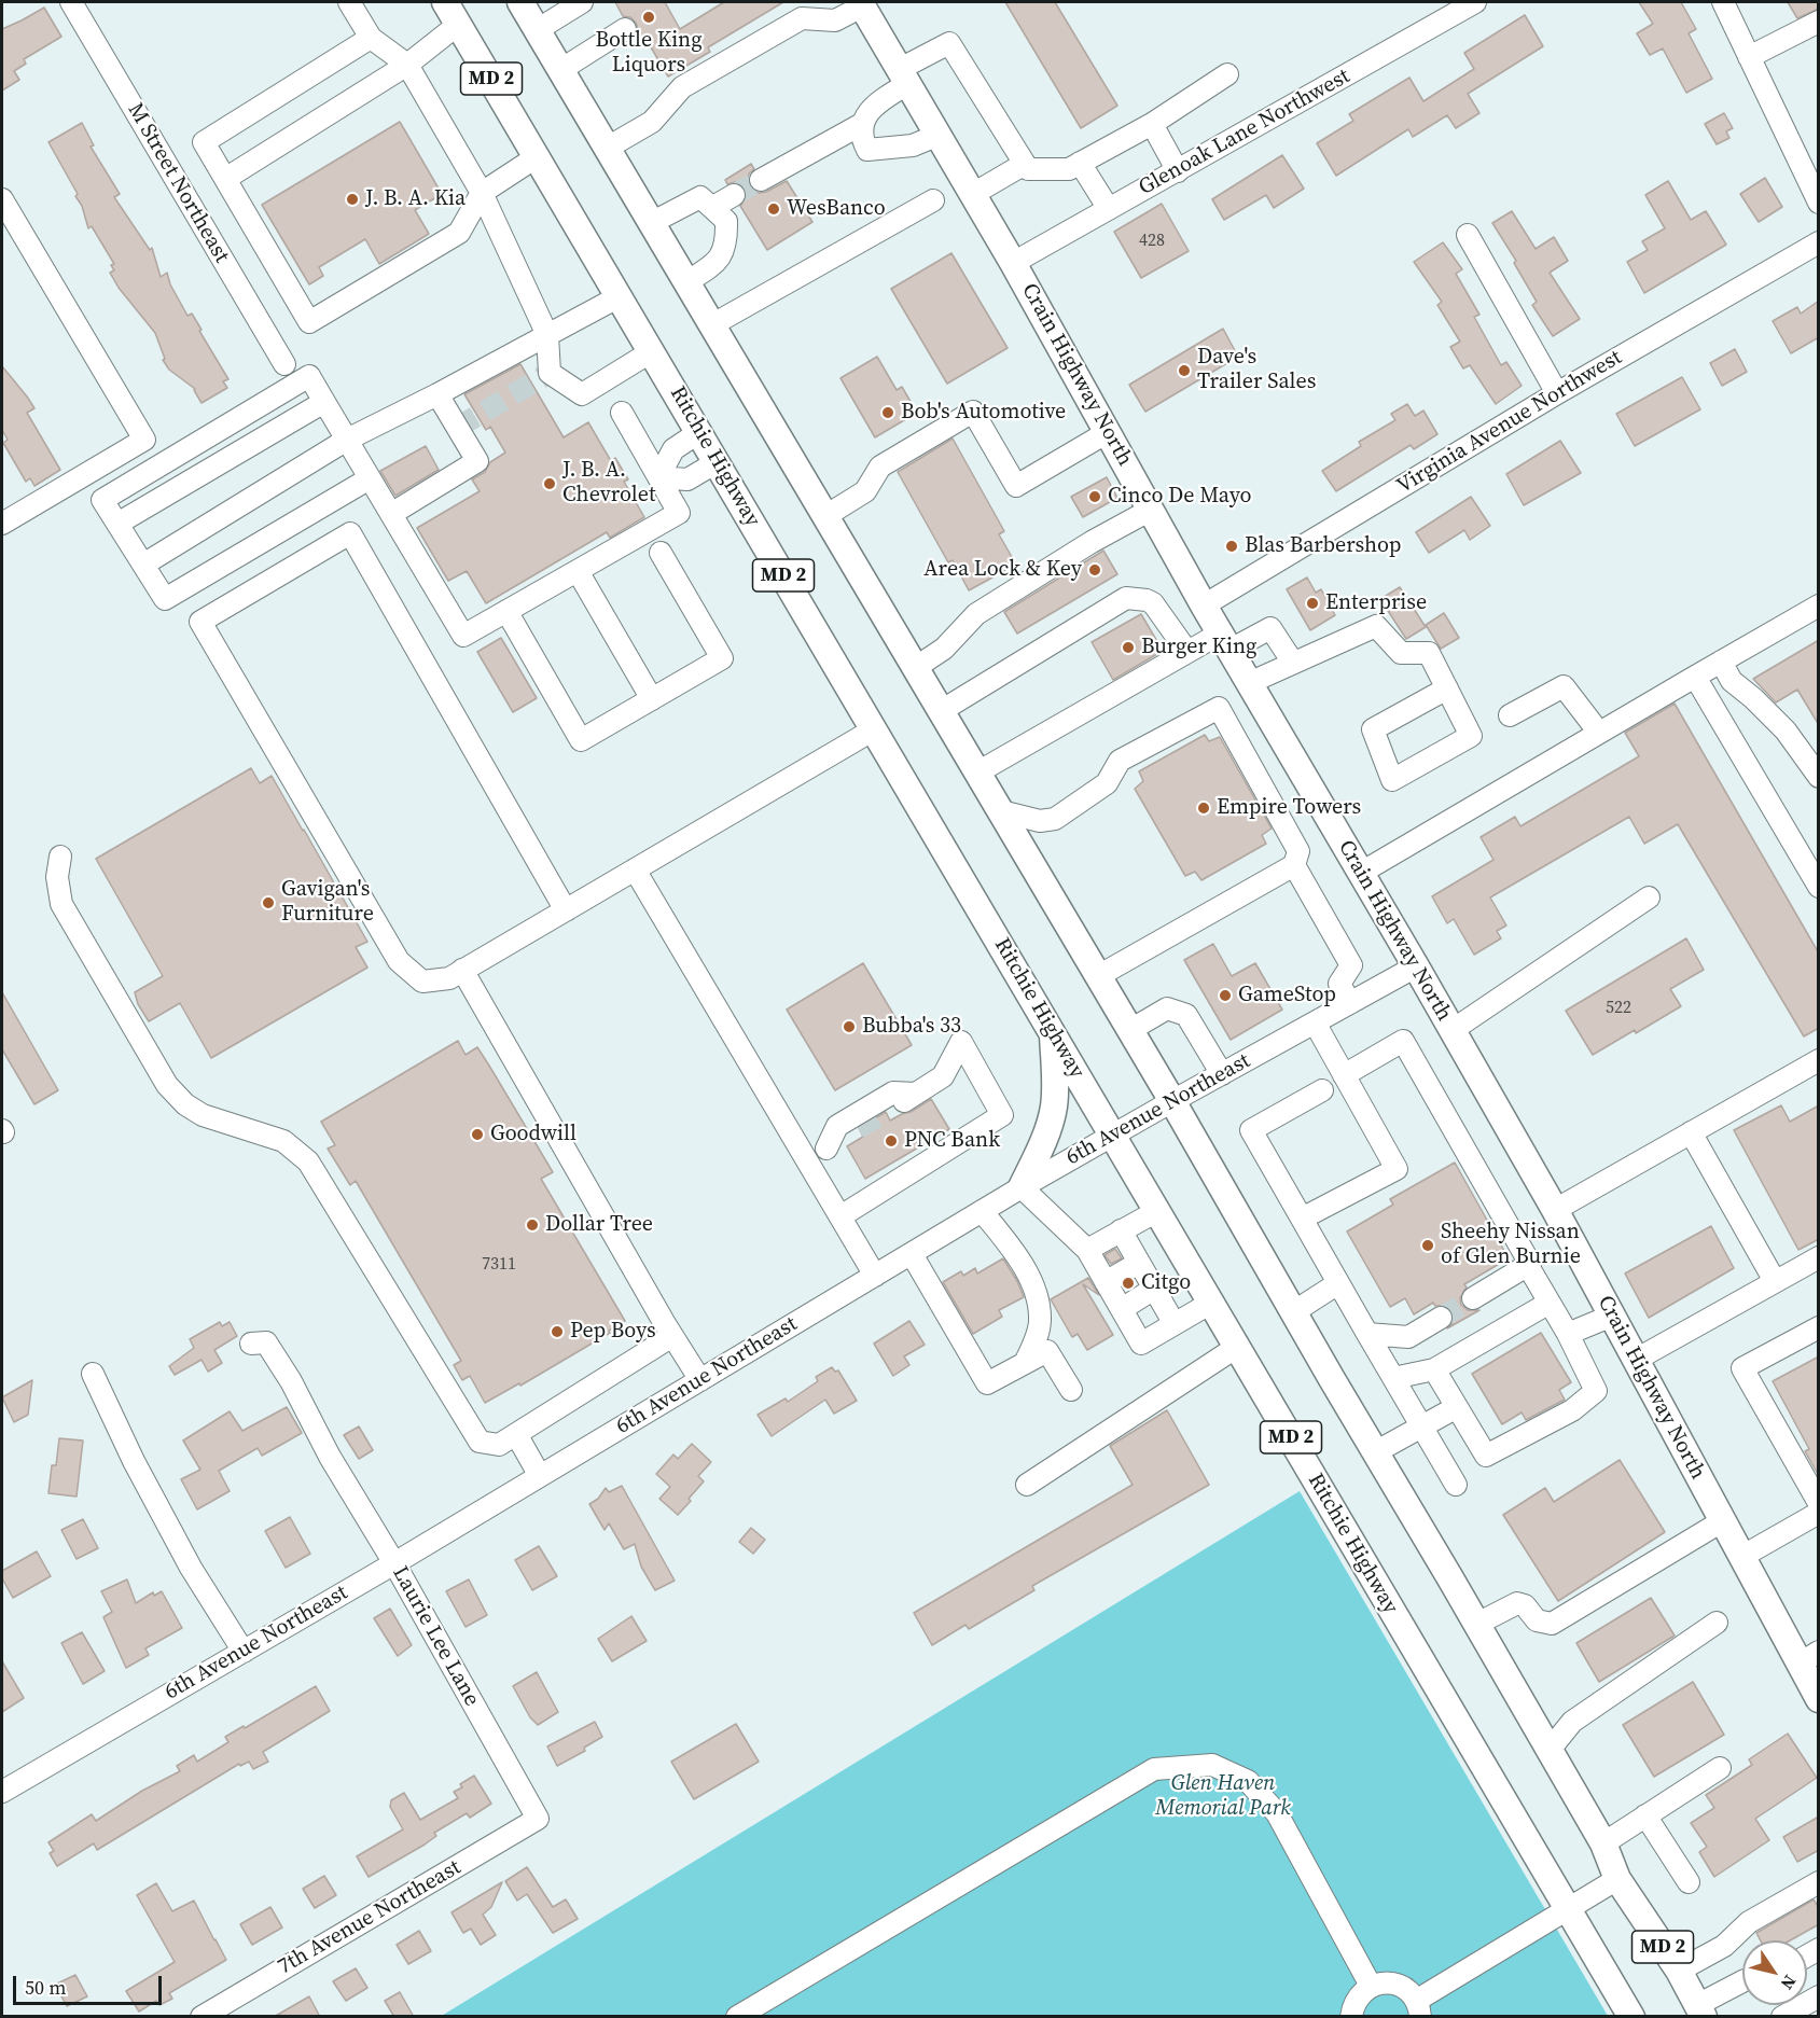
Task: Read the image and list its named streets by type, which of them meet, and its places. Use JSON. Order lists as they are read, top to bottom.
{
  "streets": {
    "main road": ["MD 2", "Crain Highway North", "Ritchie Highway"],
    "street": [
      "Glenoak Lane Northwest",
      "M Street Northeast",
      "Virginia Avenue Northwest",
      "6th Avenue Northeast",
      "Laurie Lee Lane",
      "7th Avenue Northeast"
    ]
  },
  "crossings": [
    ["MD 2", "6th Avenue Northeast"],
    ["Glenoak Lane Northwest", "Crain Highway North"],
    ["Crain Highway North", "Virginia Avenue Northwest"],
    ["Crain Highway North", "6th Avenue Northeast"],
    ["Ritchie Highway", "6th Avenue Northeast"],
    ["6th Avenue Northeast", "Laurie Lee Lane"],
    ["Laurie Lee Lane", "7th Avenue Northeast"]
  ],
  "parks": ["Glen Haven Memorial Park"],
  "places": [
    "Bottle King Liquors",
    "J. B. A. Kia",
    "WesBanco",
    "Dave's Trailer Sales",
    "Bob's Automotive",
    "J. B. A. Chevrolet",
    "Cinco De Mayo",
    "Blas Barbershop",
    "Area Lock & Key",
    "Enterprise",
    "Burger King",
    "Empire Towers",
    "Gavigan's Furniture",
    "GameStop",
    "Bubba's 33",
    "Goodwill",
    "PNC Bank",
    "Dollar Tree",
    "Sheehy Nissan of Glen Burnie",
    "Citgo",
    "Pep Boys"
  ],
  "house_numbers": ["428", "522", "7311"],
  "scale_bar": "50 m",
  "north": "bottom right"
}
